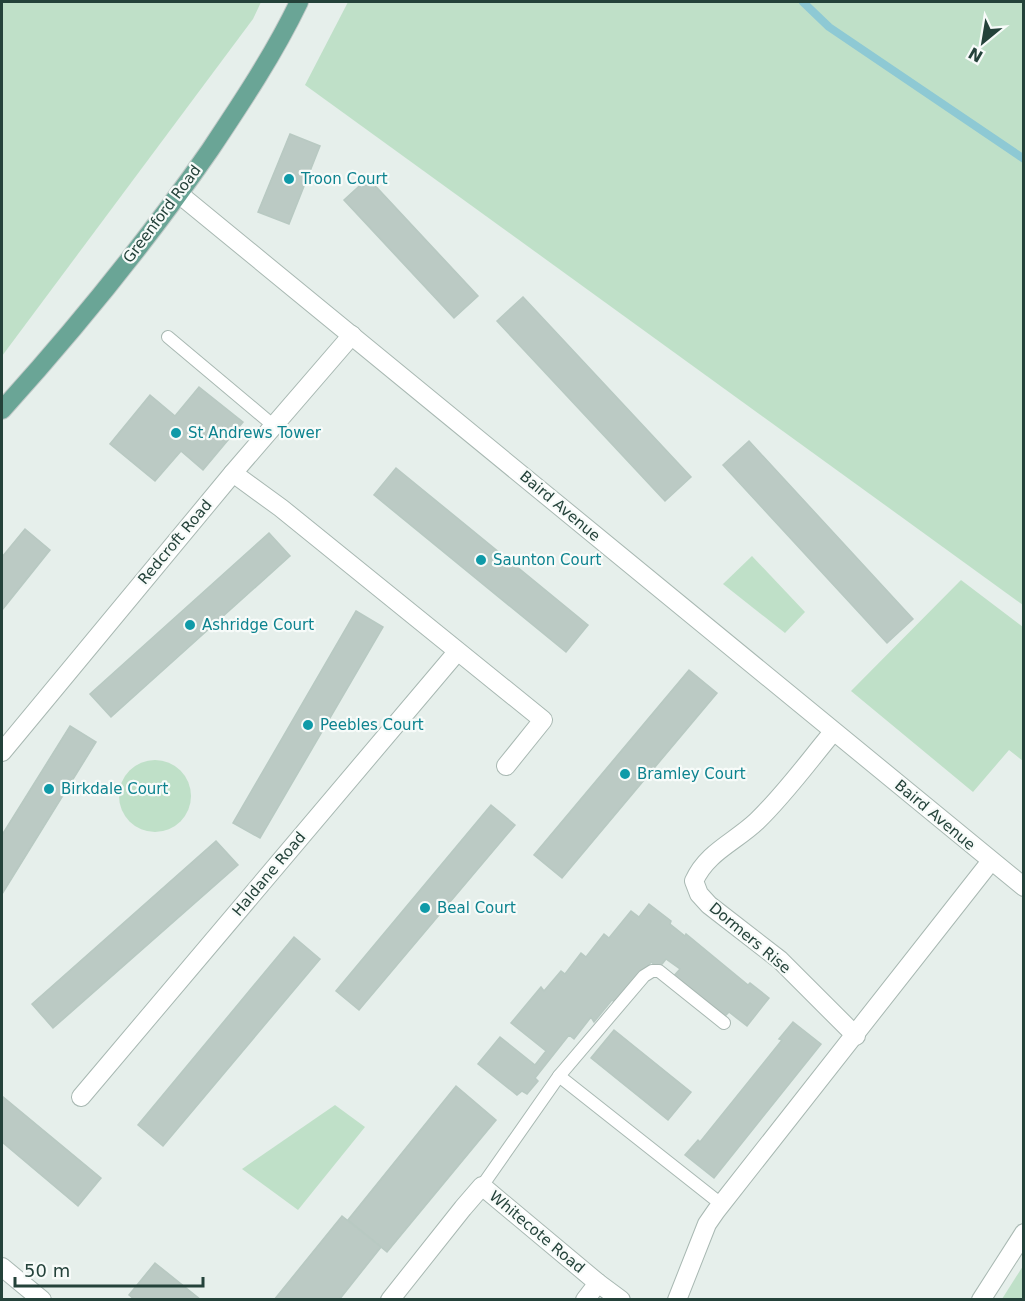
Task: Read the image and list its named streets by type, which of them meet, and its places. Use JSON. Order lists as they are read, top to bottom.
{
  "streets": {
    "main road": ["Greenford Road"],
    "street": [
      "Baird Avenue",
      "Redcroft Road",
      "Haldane Road",
      "Dormers Rise",
      "Whitecote Road"
    ]
  },
  "crossings": [
    ["Greenford Road", "Baird Avenue"],
    ["Baird Avenue", "Redcroft Road"],
    ["Baird Avenue", "Dormers Rise"]
  ],
  "places": [
    "Troon Court",
    "St Andrews Tower",
    "Saunton Court",
    "Ashridge Court",
    "Peebles Court",
    "Bramley Court",
    "Birkdale Court",
    "Beal Court"
  ],
  "scale_bar": "50 m",
  "north": "bottom left"
}
